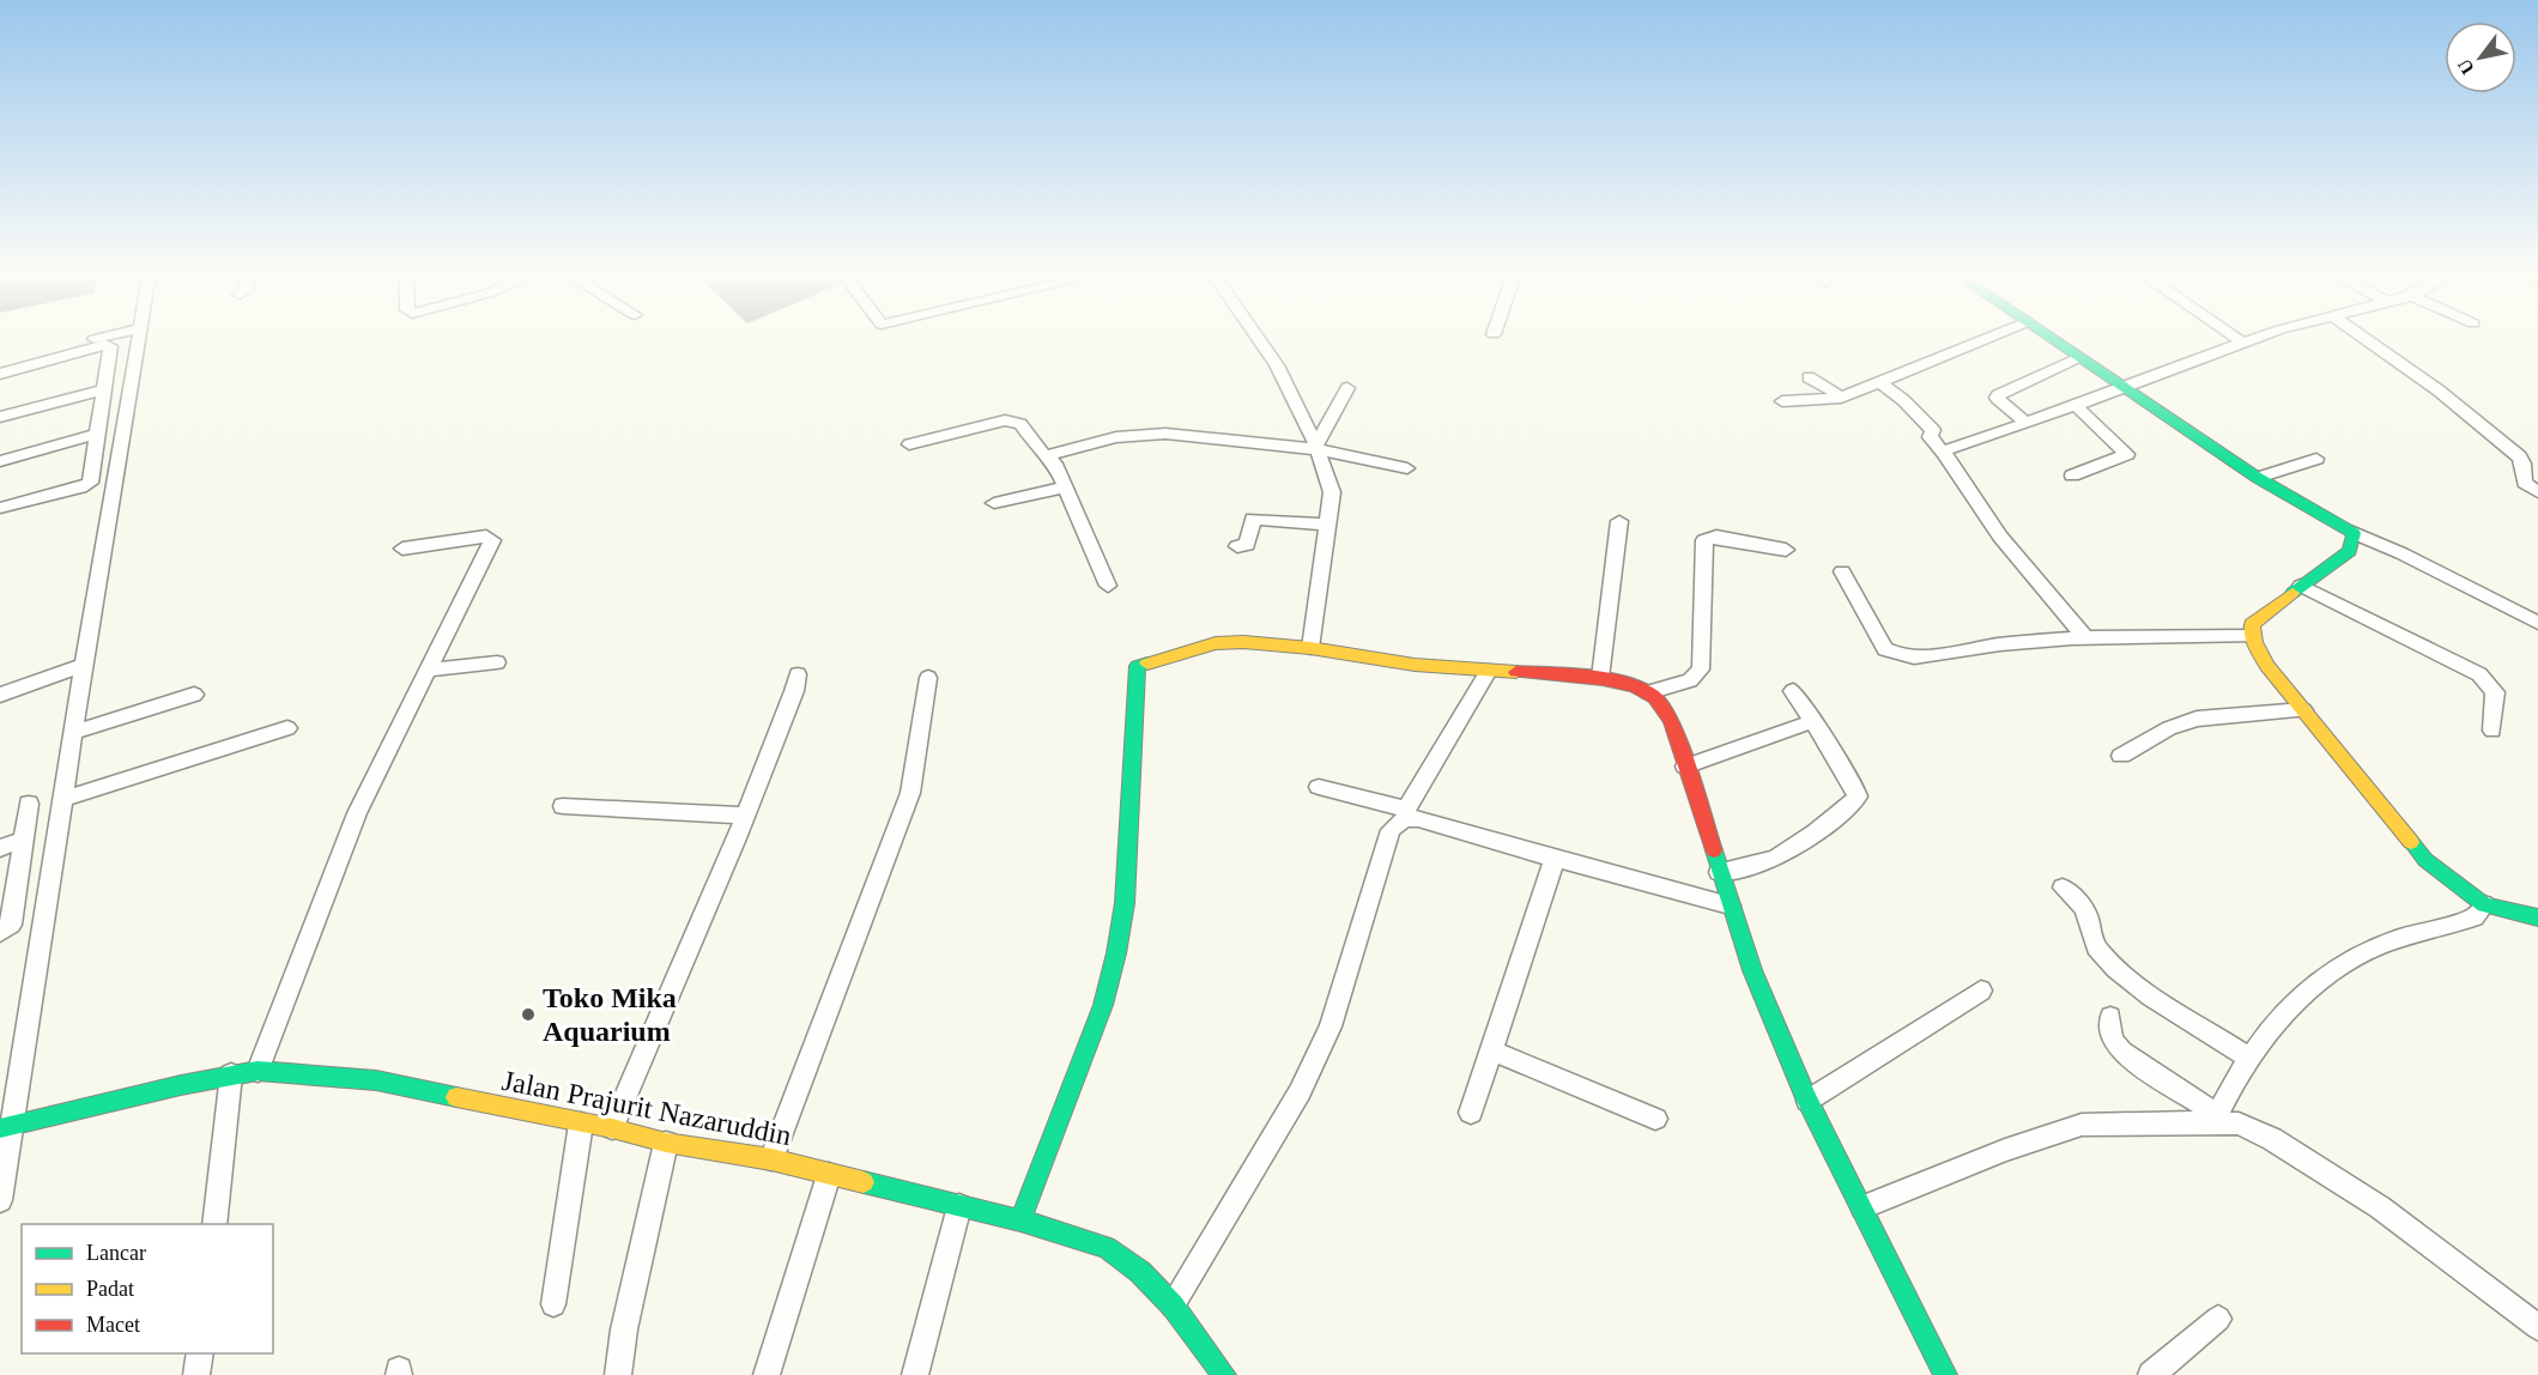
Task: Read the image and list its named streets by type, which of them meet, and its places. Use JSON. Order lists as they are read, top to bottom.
{
  "streets": {
    "street": ["Jalan Prajurit Nazaruddin"]
  },
  "places": ["Toko Mika Aquarium"],
  "legend": ["Lancar", "Padat", "Macet"],
  "north": "bottom left"
}
